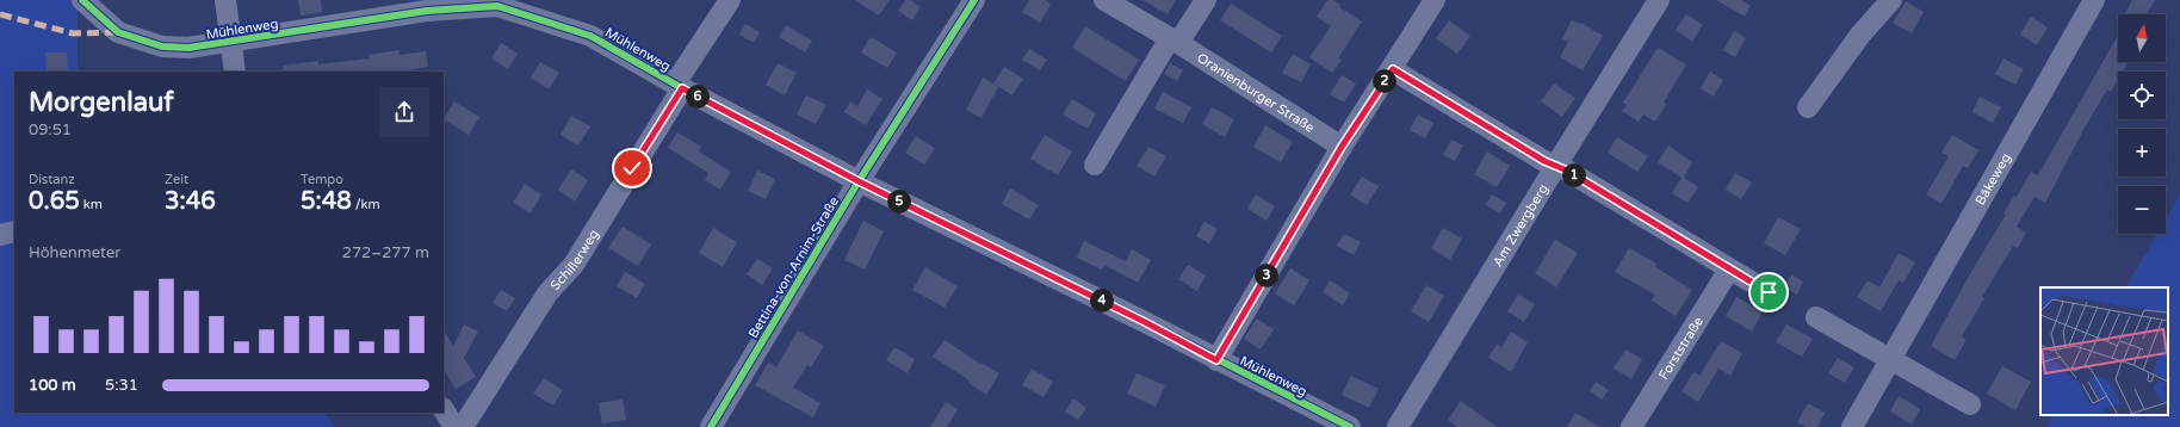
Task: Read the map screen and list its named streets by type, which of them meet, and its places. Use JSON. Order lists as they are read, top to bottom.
{
  "streets": {
    "street": [
      "Mühlenweg",
      "Oranienburger Straße",
      "Bäkeweg",
      "Am Zwergberg",
      "Schillerweg",
      "Bettina-von-Arnim-Straße",
      "Forststraße"
    ]
  },
  "crossings": [
    ["Mühlenweg", "Schillerweg"],
    ["Mühlenweg", "Bettina-von-Arnim-Straße"]
  ],
  "north": "top",
  "page": {
    "map_buttons": ["+", "−"],
    "pins": [
      "2",
      "6",
      "1",
      "5",
      "3",
      "4"
    ],
    "heading": ["Morgenlauf", "09:51"],
    "stats": [
      ["Distanz", "0.65 km"],
      ["Zeit", "3:46"],
      ["Tempo", "5:48 /km"]
    ],
    "chart": ["Höhenmeter", "272–277 m"],
    "list": [
      {
        "name": "100 m",
        "note": "5:31"
      }
    ]
  }
}
